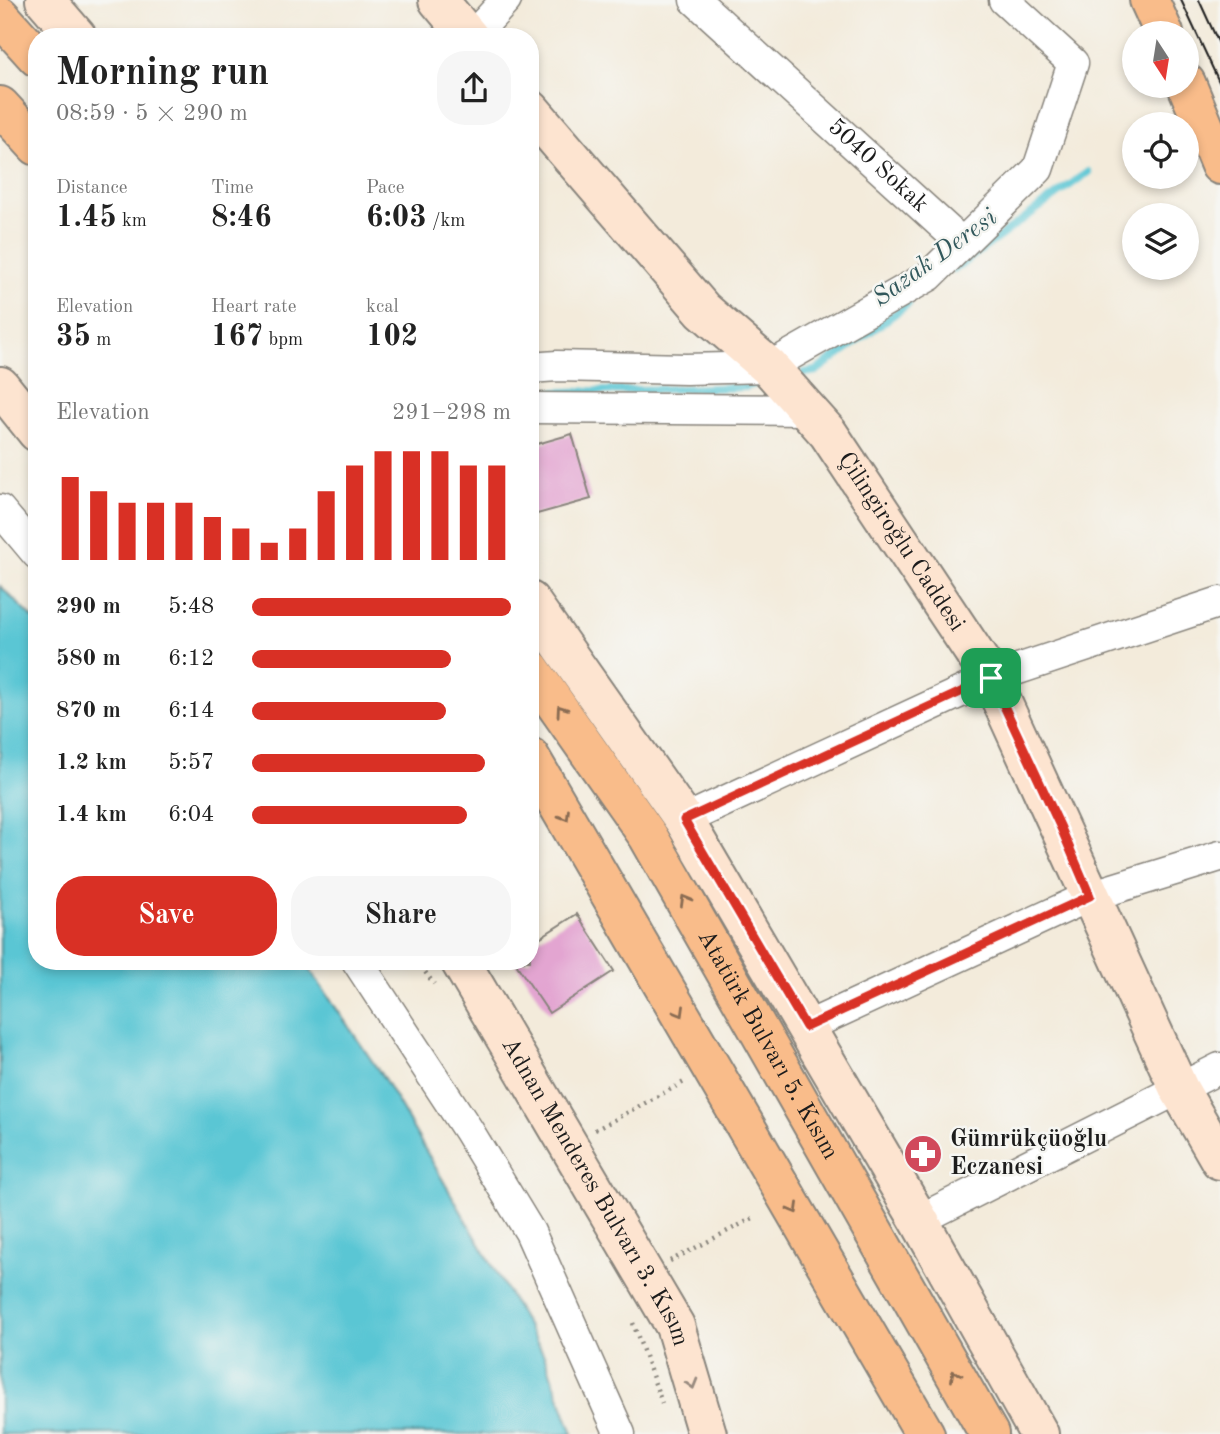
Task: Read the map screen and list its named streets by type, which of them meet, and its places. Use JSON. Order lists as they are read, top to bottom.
{
  "streets": {
    "main road": ["Atatürk Bulvarı 5. Kısım"],
    "street": ["5040 Sokak", "Çilingiroğlu Caddesi", "Adnan Menderes Bulvarı 3. Kısım"]
  },
  "water": ["Sazak Deresi"],
  "places": {
    "pharmacy": ["Gümrükçüoğlu Eczanesi"]
  },
  "north": "bottom",
  "page": {
    "heading": ["Morning run", "08:59 · 5 × 290 m"],
    "stats": [
      ["Distance", "1.45 km"],
      ["Time", "8:46"],
      ["Pace", "6:03 /km"],
      ["Elevation", "35 m"],
      ["Heart rate", "167 bpm"],
      ["kcal", "102"]
    ],
    "chart": ["Elevation", "291–298 m"],
    "list": [
      {
        "name": "290 m",
        "note": "5:48"
      },
      {
        "name": "580 m",
        "note": "6:12"
      },
      {
        "name": "870 m",
        "note": "6:14"
      },
      {
        "name": "1.2 km",
        "note": "5:57"
      },
      {
        "name": "1.4 km",
        "note": "6:04"
      }
    ],
    "buttons": ["Save", "Share"]
  }
}
